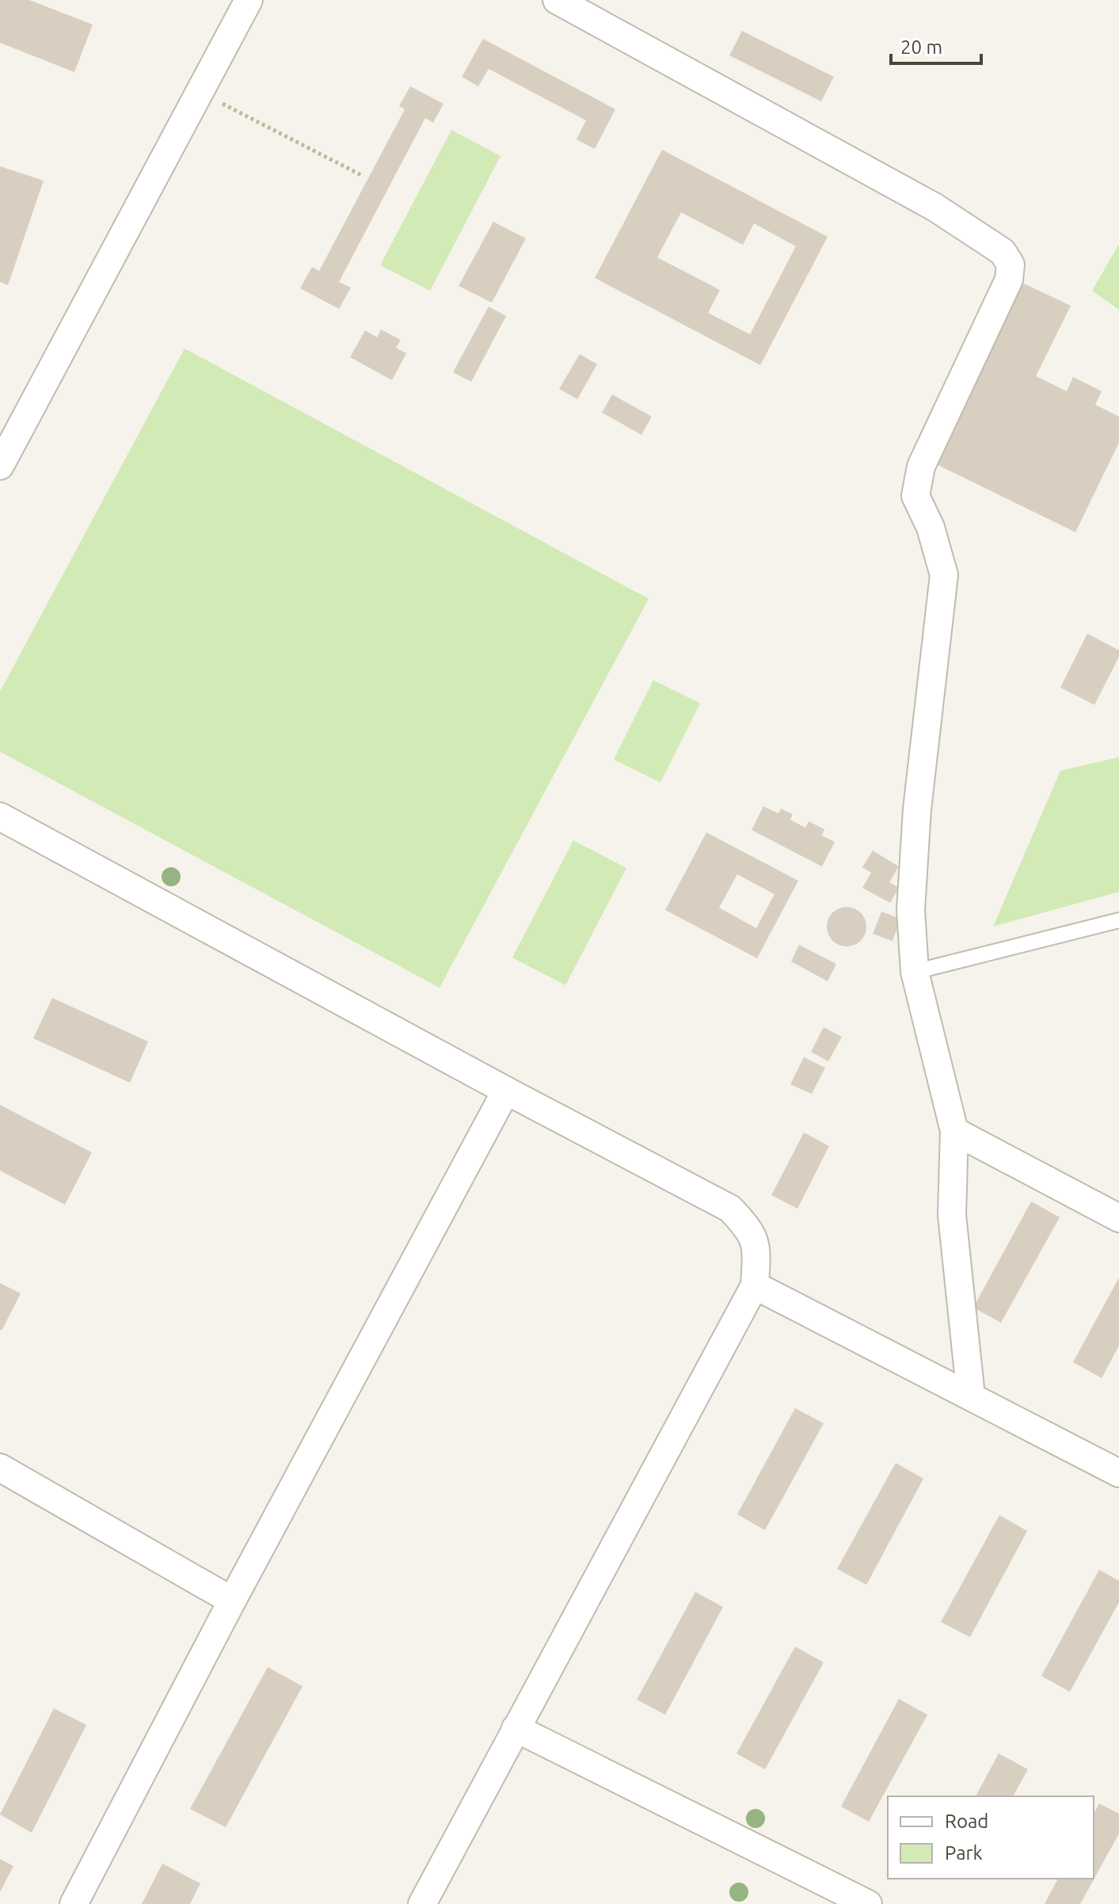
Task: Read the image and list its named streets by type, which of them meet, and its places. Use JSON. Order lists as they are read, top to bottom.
{
  "legend": ["Road", "Park"],
  "scale_bar": "20 m"
}
